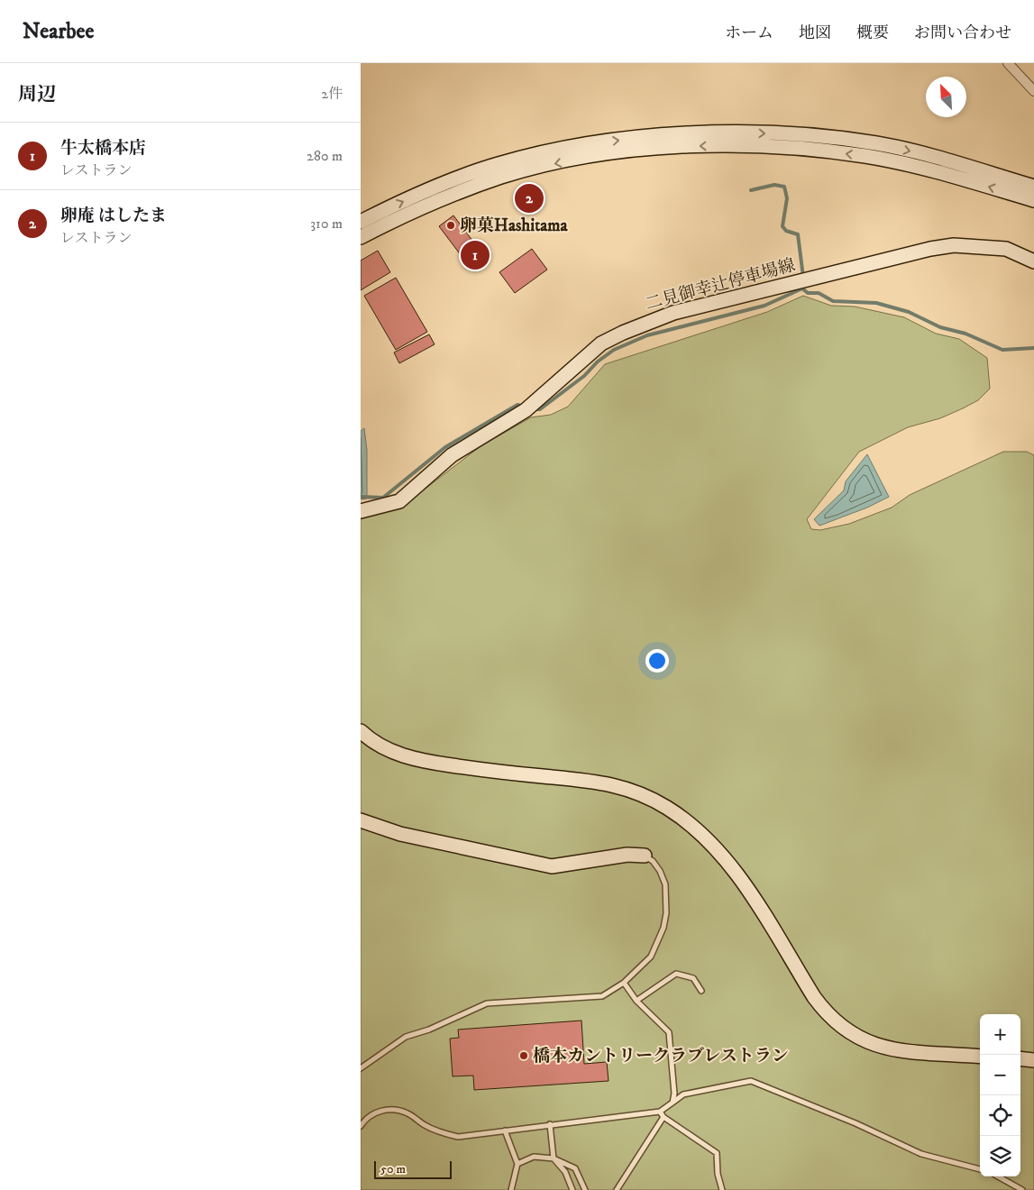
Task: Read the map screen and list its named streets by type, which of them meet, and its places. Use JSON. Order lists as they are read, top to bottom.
{
  "streets": {
    "street": ["二見御幸辻停車場線"]
  },
  "places": ["卵菓Hashitama", "橋本カントリークラブレストラン"],
  "scale_bar": "50 m",
  "north": "top left",
  "page": {
    "header": "Nearbee",
    "nav": [
      "ホーム",
      "地図",
      "概要",
      "お問い合わせ"
    ],
    "heading": ["周辺", "2件"],
    "list": [
      {
        "mark": "1",
        "name": "牛太橋本店",
        "note": "レストラン",
        "value": "280 m"
      },
      {
        "mark": "2",
        "name": "卵庵 はしたま",
        "note": "レストラン",
        "value": "310 m"
      }
    ],
    "pins": ["2", "1"],
    "map_buttons": ["+", "−"],
    "scale": "50 m"
  }
}
